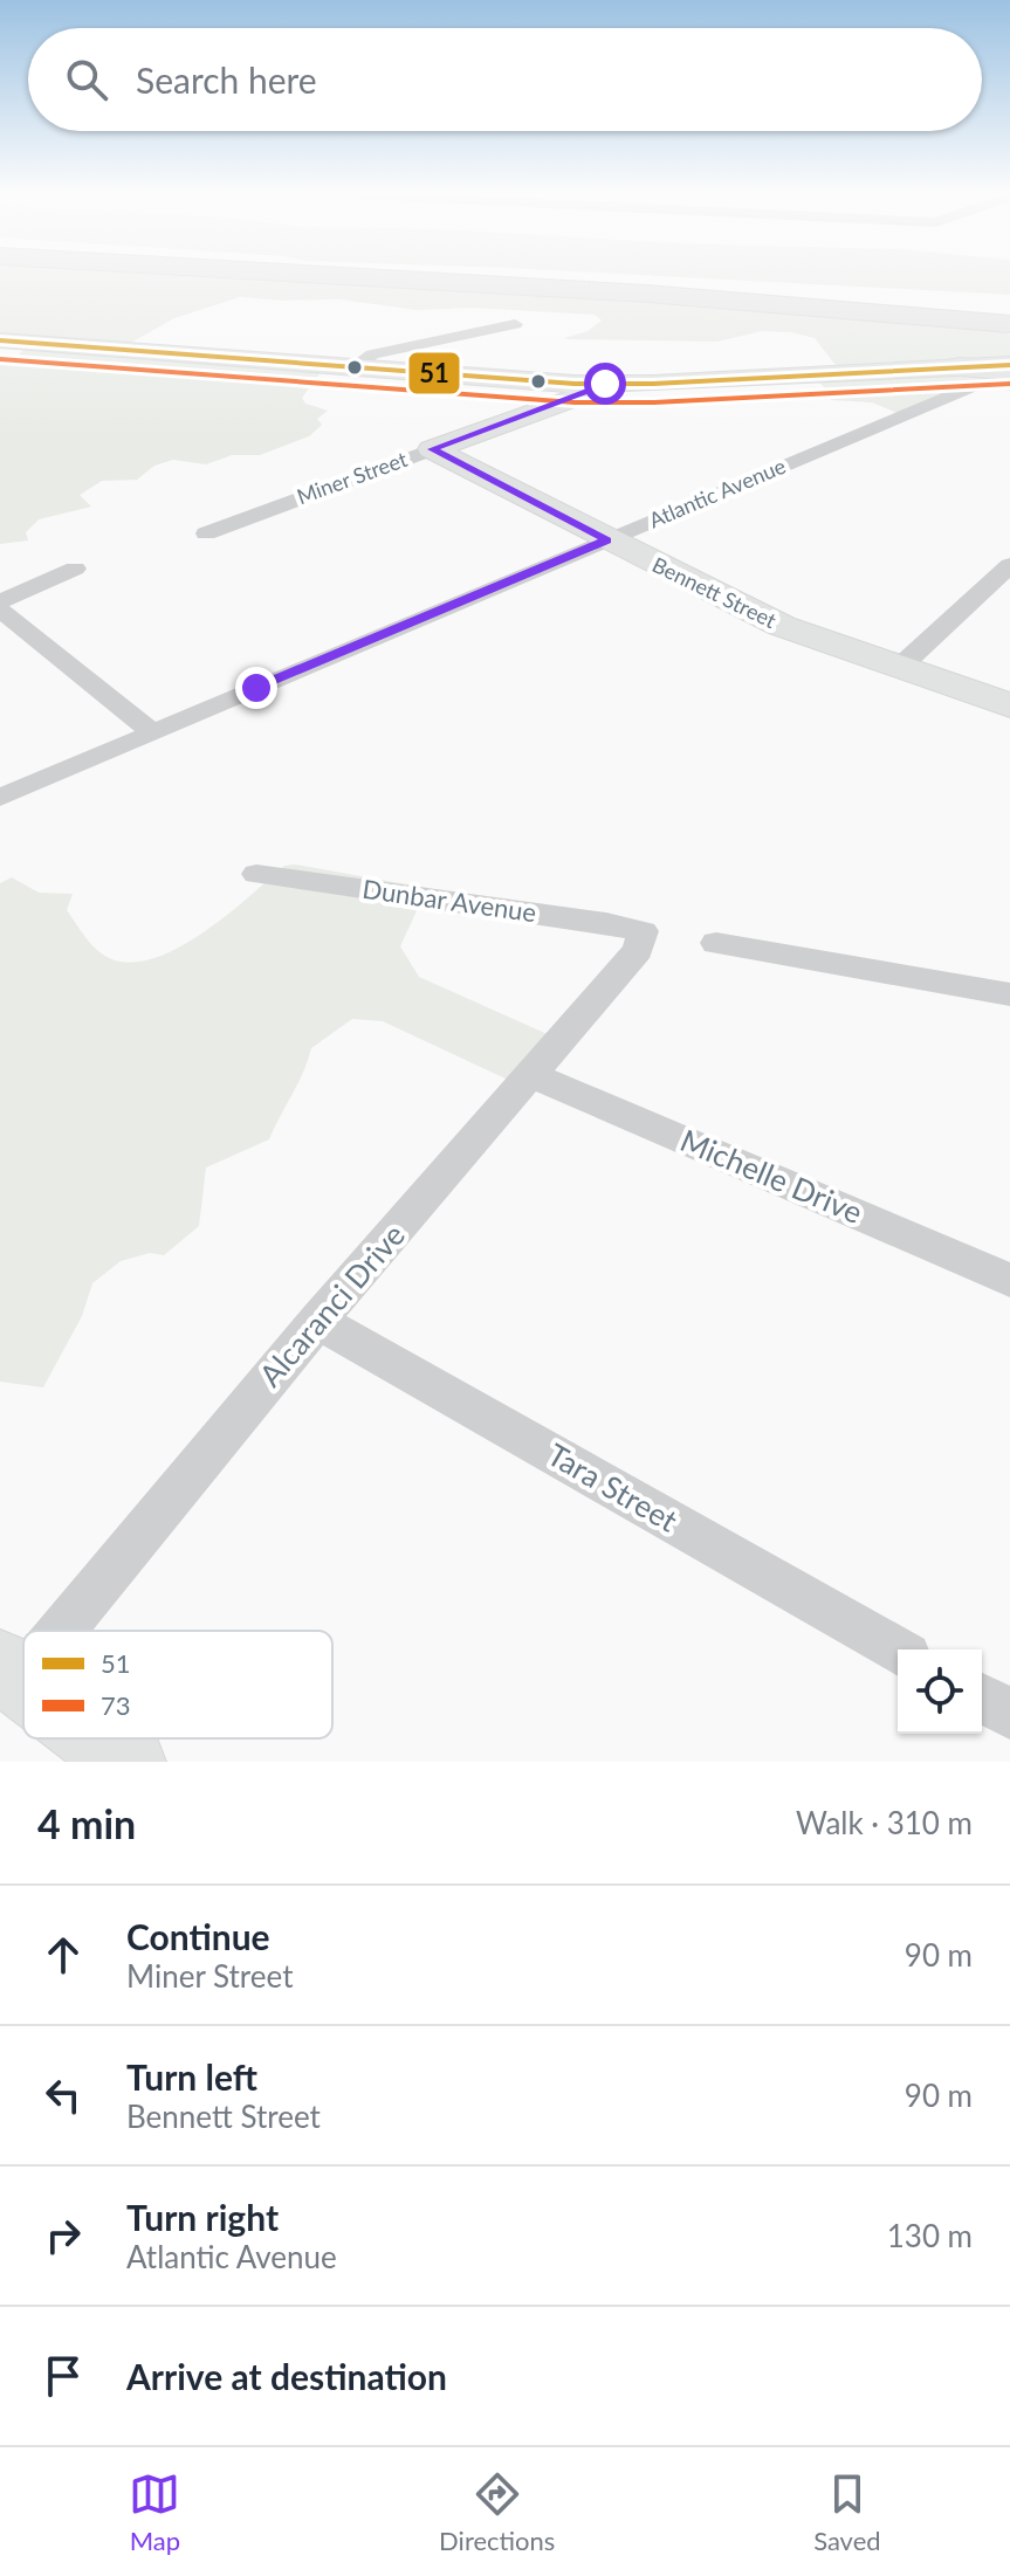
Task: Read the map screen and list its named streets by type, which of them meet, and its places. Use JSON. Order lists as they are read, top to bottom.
{
  "streets": {
    "main road": ["Miner Street", "Bennett Street"],
    "street": [
      "Atlantic Avenue",
      "Dunbar Avenue",
      "Michelle Drive",
      "Alcaranci Drive",
      "Tara Street"
    ]
  },
  "crossings": [
    ["Miner Street", "Bennett Street"],
    ["Atlantic Avenue", "Bennett Street"],
    ["Dunbar Avenue", "Alcaranci Drive"],
    ["Michelle Drive", "Alcaranci Drive"],
    ["Alcaranci Drive", "Tara Street"]
  ],
  "lines": ["transit line 51", "transit line 73"],
  "legend": ["51", "73"],
  "page": {
    "search": "Search here",
    "heading": ["4 min", "Walk · 310 m"],
    "list": [
      ["Continue", "Miner Street", "90 m"],
      ["Turn left", "Bennett Street", "90 m"],
      ["Turn right", "Atlantic Avenue", "130 m"],
      "Arrive at destination"
    ],
    "nav": ["Map", "Directions", "Saved"]
  }
}
